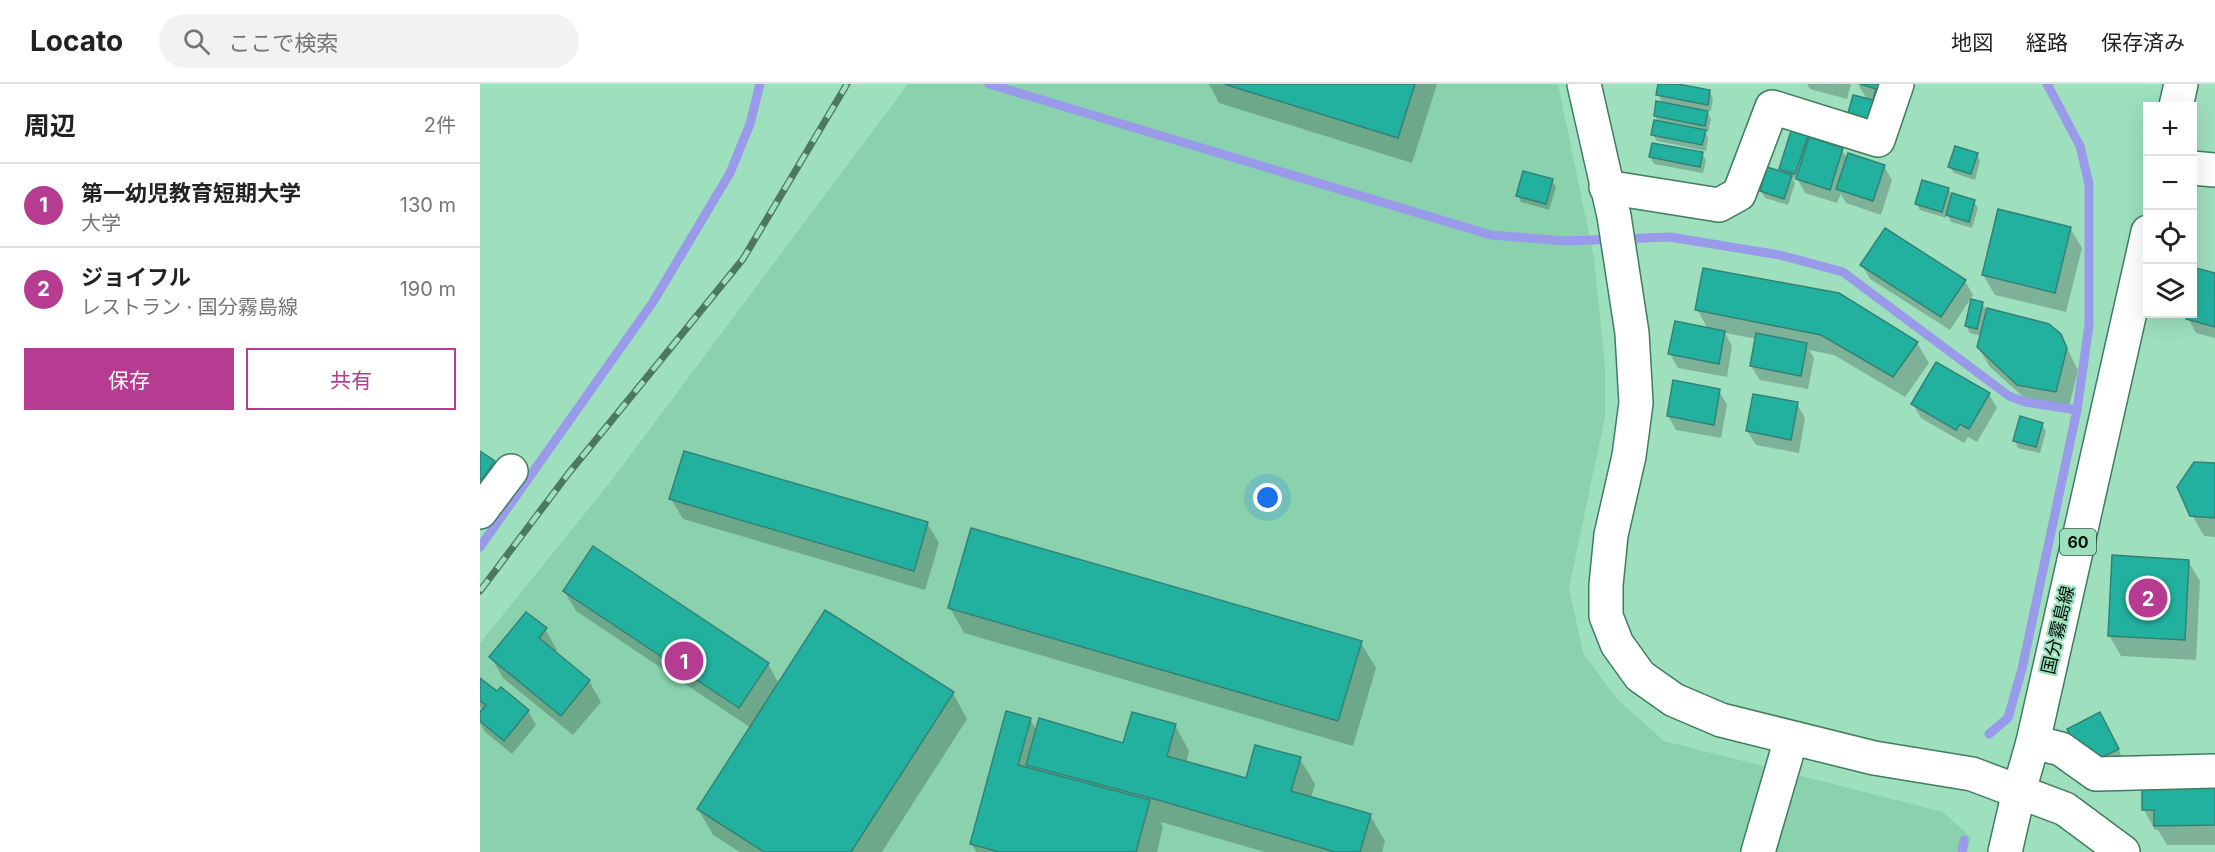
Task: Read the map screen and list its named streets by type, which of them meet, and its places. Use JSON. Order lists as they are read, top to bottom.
{
  "streets": {
    "street": ["60", "国分霧島線"]
  },
  "page": {
    "header": "Locato",
    "search": "ここで検索",
    "nav": ["地図", "経路", "保存済み"],
    "heading": ["周辺", "2件"],
    "map_buttons": ["+", "−"],
    "list": [
      {
        "mark": "1",
        "name": "第一幼児教育短期大学",
        "note": "大学",
        "value": "130 m"
      },
      {
        "mark": "2",
        "name": "ジョイフル",
        "note": "レストラン · 国分霧島線",
        "value": "190 m"
      }
    ],
    "buttons": ["保存", "共有"],
    "pins": ["2", "1"]
  }
}
